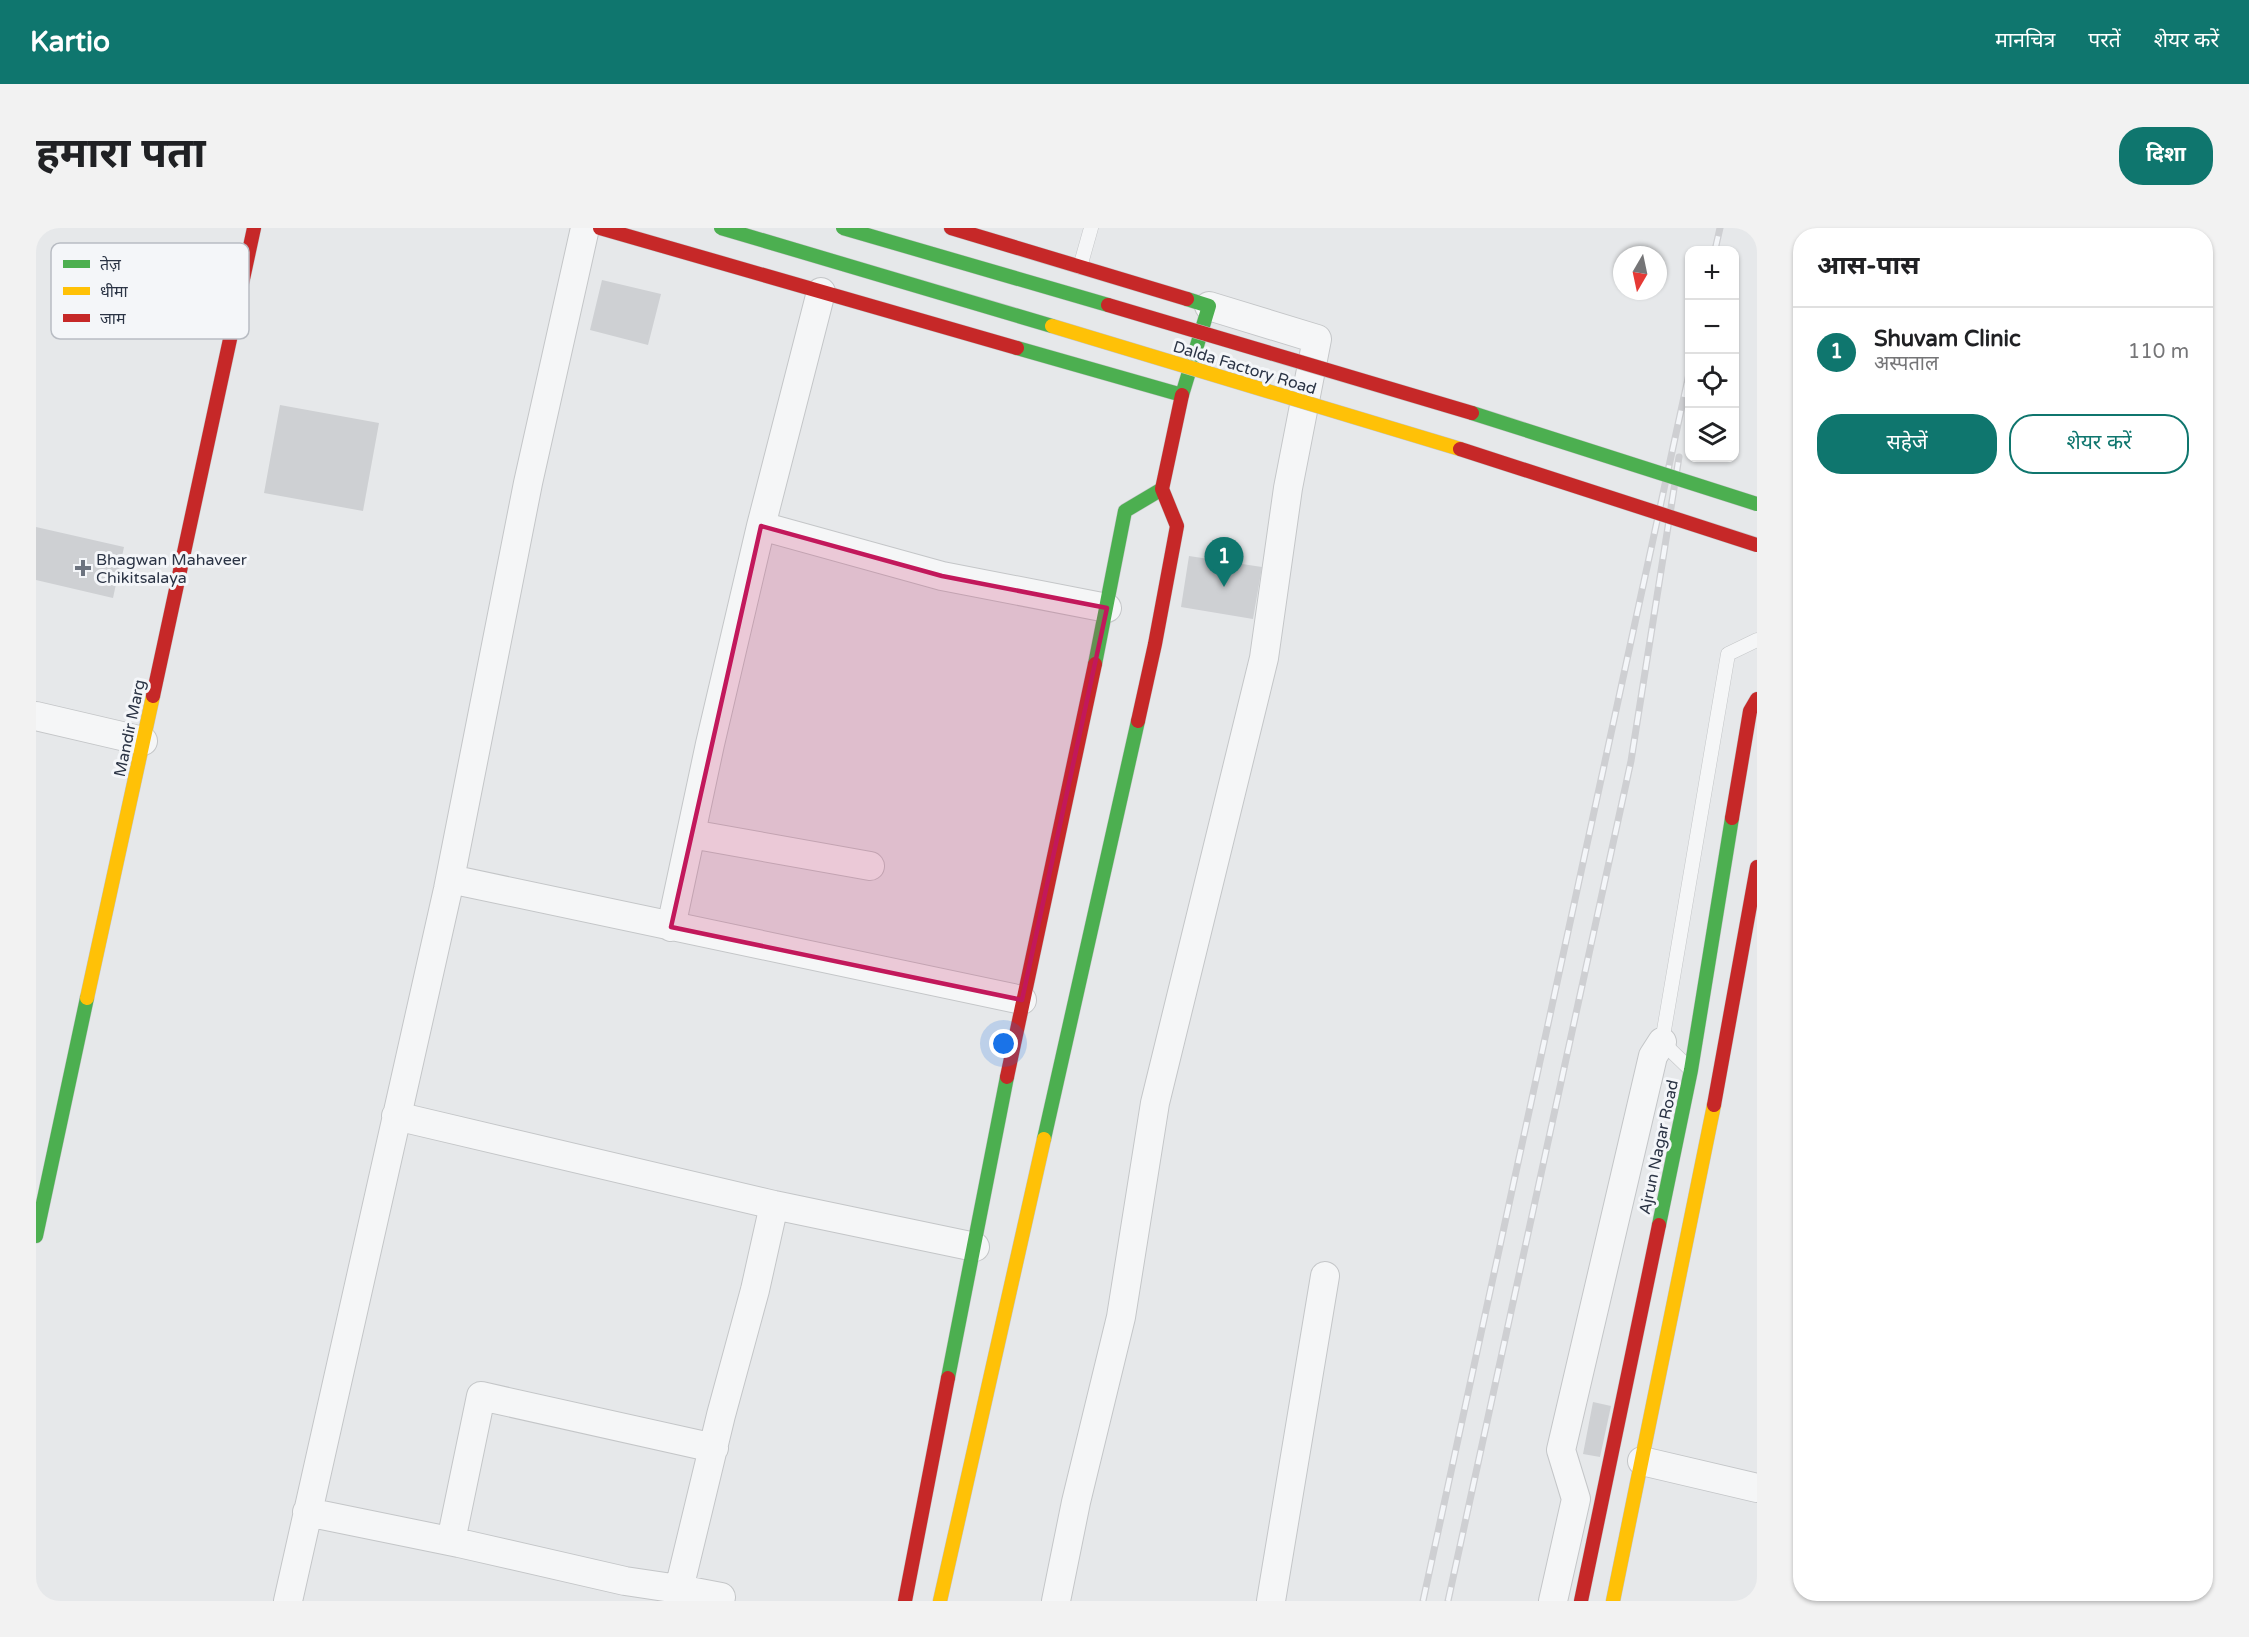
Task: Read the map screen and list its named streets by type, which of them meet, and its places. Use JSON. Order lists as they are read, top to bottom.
{
  "streets": {
    "street": ["Dalda Factory Road", "Mandir Marg", "Ajrun Nagar Road"]
  },
  "places": {
    "health": ["Bhagwan Mahaveer Chikitsalaya"]
  },
  "legend": ["तेज़", "धीमा", "जाम"],
  "north": "bottom",
  "page": {
    "header": "Kartio",
    "nav": ["मानचित्र", "परतें", "शेयर करें"],
    "buttons": [
      "दिशा",
      ["सहेजें", "शेयर करें"]
    ],
    "title": "हमारा पता",
    "heading": "आस-पास",
    "map_buttons": ["+", "−"],
    "list": [
      {
        "mark": "1",
        "name": "Shuvam Clinic",
        "note": "अस्पताल",
        "value": "110 m"
      }
    ],
    "pins": "1"
  }
}
